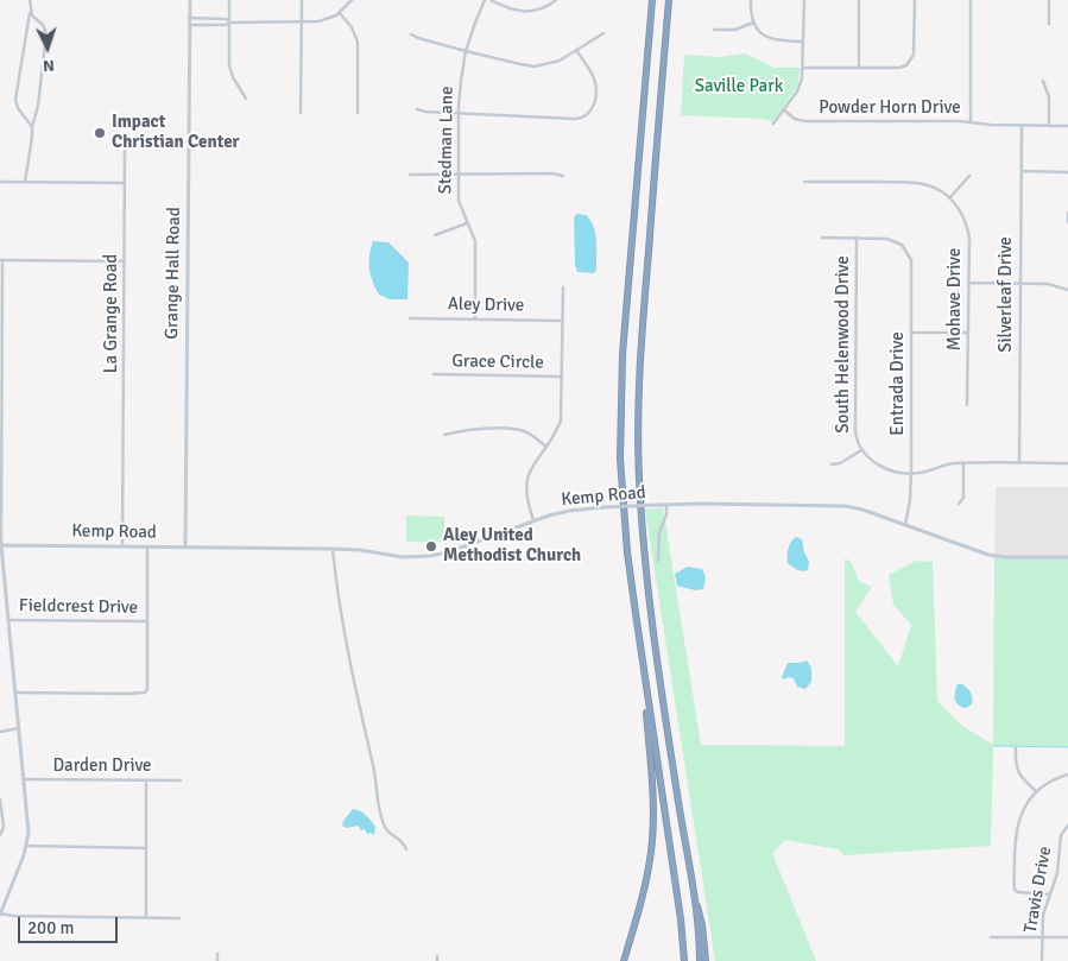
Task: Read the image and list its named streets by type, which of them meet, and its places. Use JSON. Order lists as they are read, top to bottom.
{
  "streets": {
    "main road": ["Grange Hall Road", "Kemp Road"],
    "street": [
      "Powder Horn Drive",
      "Stedman Lane",
      "Silverleaf Drive",
      "Mohave Drive",
      "Aley Drive",
      "La Grange Road",
      "South Helenwood Drive",
      "Grace Circle",
      "Entrada Drive",
      "Fieldcrest Drive",
      "Darden Drive",
      "Travis Drive"
    ]
  },
  "crossings": [
    ["Powder Horn Drive", "Silverleaf Drive"],
    ["Stedman Lane", "Aley Drive"],
    ["Grange Hall Road", "La Grange Road"],
    ["Grange Hall Road", "Kemp Road"],
    ["La Grange Road", "Kemp Road"],
    ["South Helenwood Drive", "Entrada Drive"],
    ["Entrada Drive", "Kemp Road"]
  ],
  "parks": ["Saville Park"],
  "places": ["Impact Christian Center", "Aley United Methodist Church"],
  "scale_bar": "200 m",
  "north": "bottom"
}
